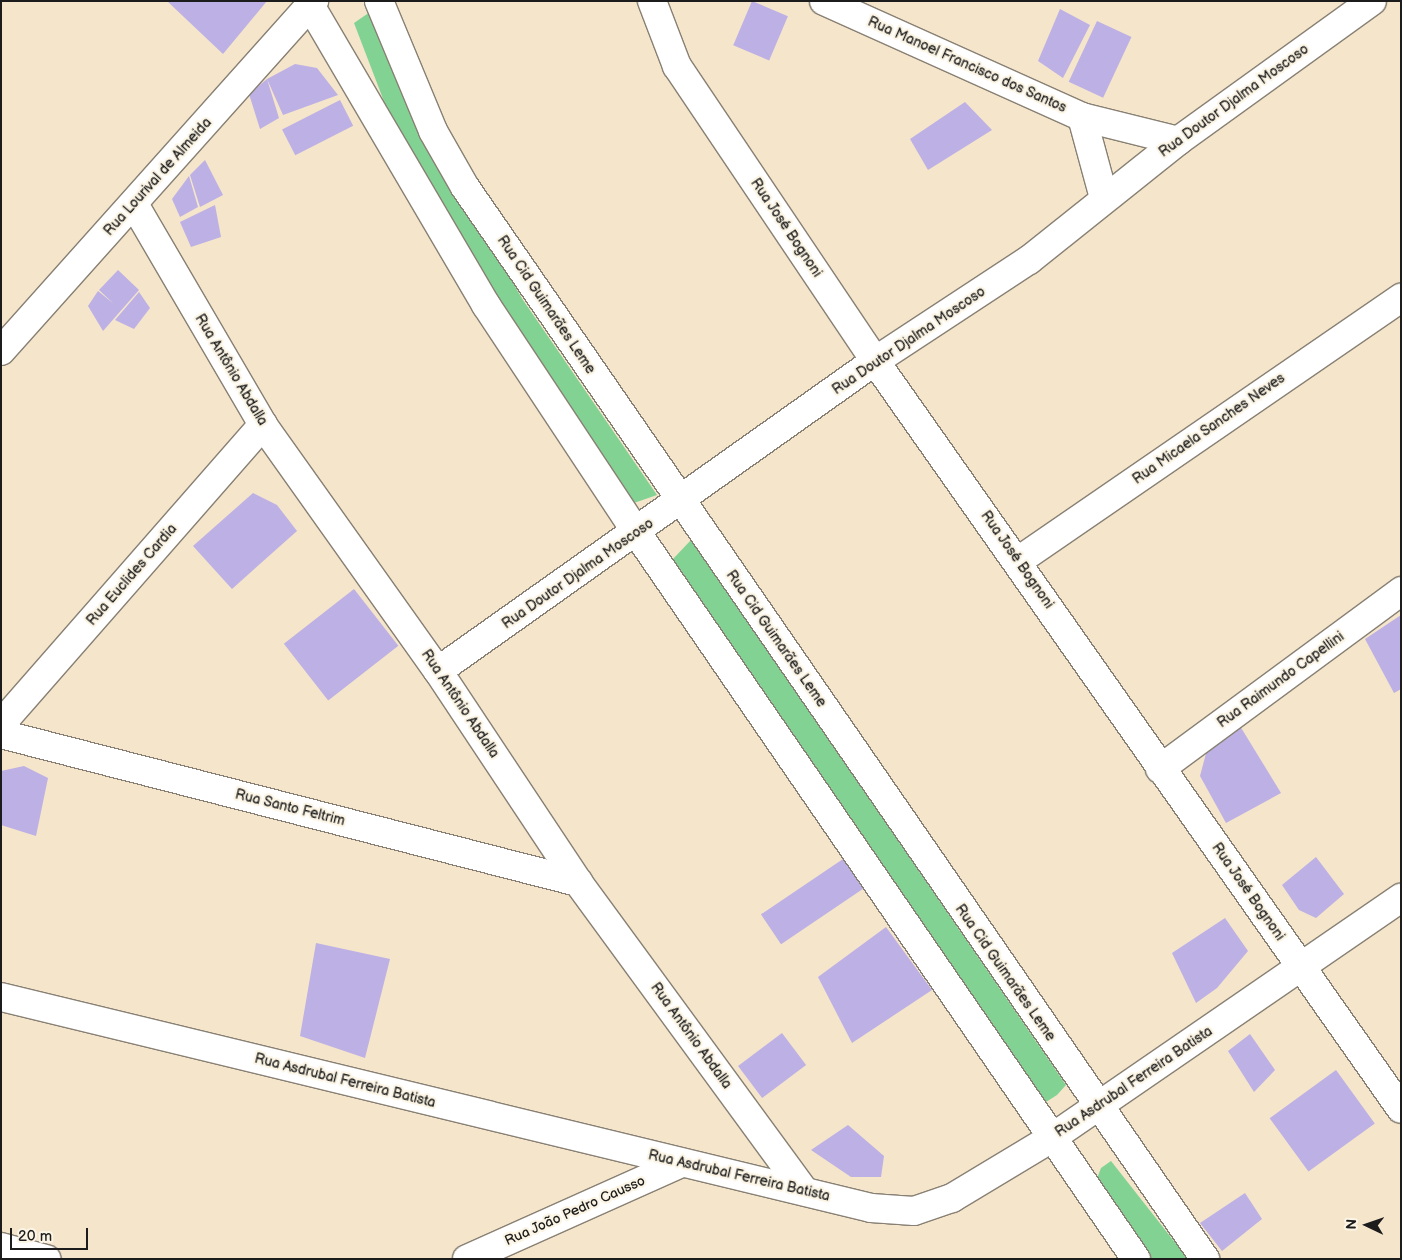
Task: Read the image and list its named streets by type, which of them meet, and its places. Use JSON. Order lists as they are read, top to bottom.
{
  "streets": {
    "street": [
      "Rua Manoel Francisco dos Santos",
      "Rua Doutor Djalma Moscoso",
      "Rua Lourival de Almeida",
      "Rua José Bognoni",
      "Rua Cid Guimarães Leme",
      "Rua Antônio Abdalla",
      "Rua Micaela Sanches Neves",
      "Rua Euclides Cardia",
      "Rua Raimundo Capellini",
      "Rua Santo Feltrim",
      "Rua Asdrubal Ferreira Batista",
      "Rua João Pedro Causso"
    ]
  },
  "crossings": [
    ["Rua Manoel Francisco dos Santos", "Rua Doutor Djalma Moscoso"],
    ["Rua Doutor Djalma Moscoso", "Rua José Bognoni"],
    ["Rua Doutor Djalma Moscoso", "Rua Cid Guimarães Leme"],
    ["Rua Doutor Djalma Moscoso", "Rua Antônio Abdalla"],
    ["Rua Lourival de Almeida", "Rua Antônio Abdalla"],
    ["Rua José Bognoni", "Rua Micaela Sanches Neves"],
    ["Rua José Bognoni", "Rua Raimundo Capellini"],
    ["Rua José Bognoni", "Rua Asdrubal Ferreira Batista"],
    ["Rua Cid Guimarães Leme", "Rua Asdrubal Ferreira Batista"],
    ["Rua Antônio Abdalla", "Rua Euclides Cardia"],
    ["Rua Antônio Abdalla", "Rua Santo Feltrim"],
    ["Rua Antônio Abdalla", "Rua Asdrubal Ferreira Batista"],
    ["Rua Asdrubal Ferreira Batista", "Rua João Pedro Causso"]
  ],
  "scale_bar": "20 m",
  "north": "left"
}
